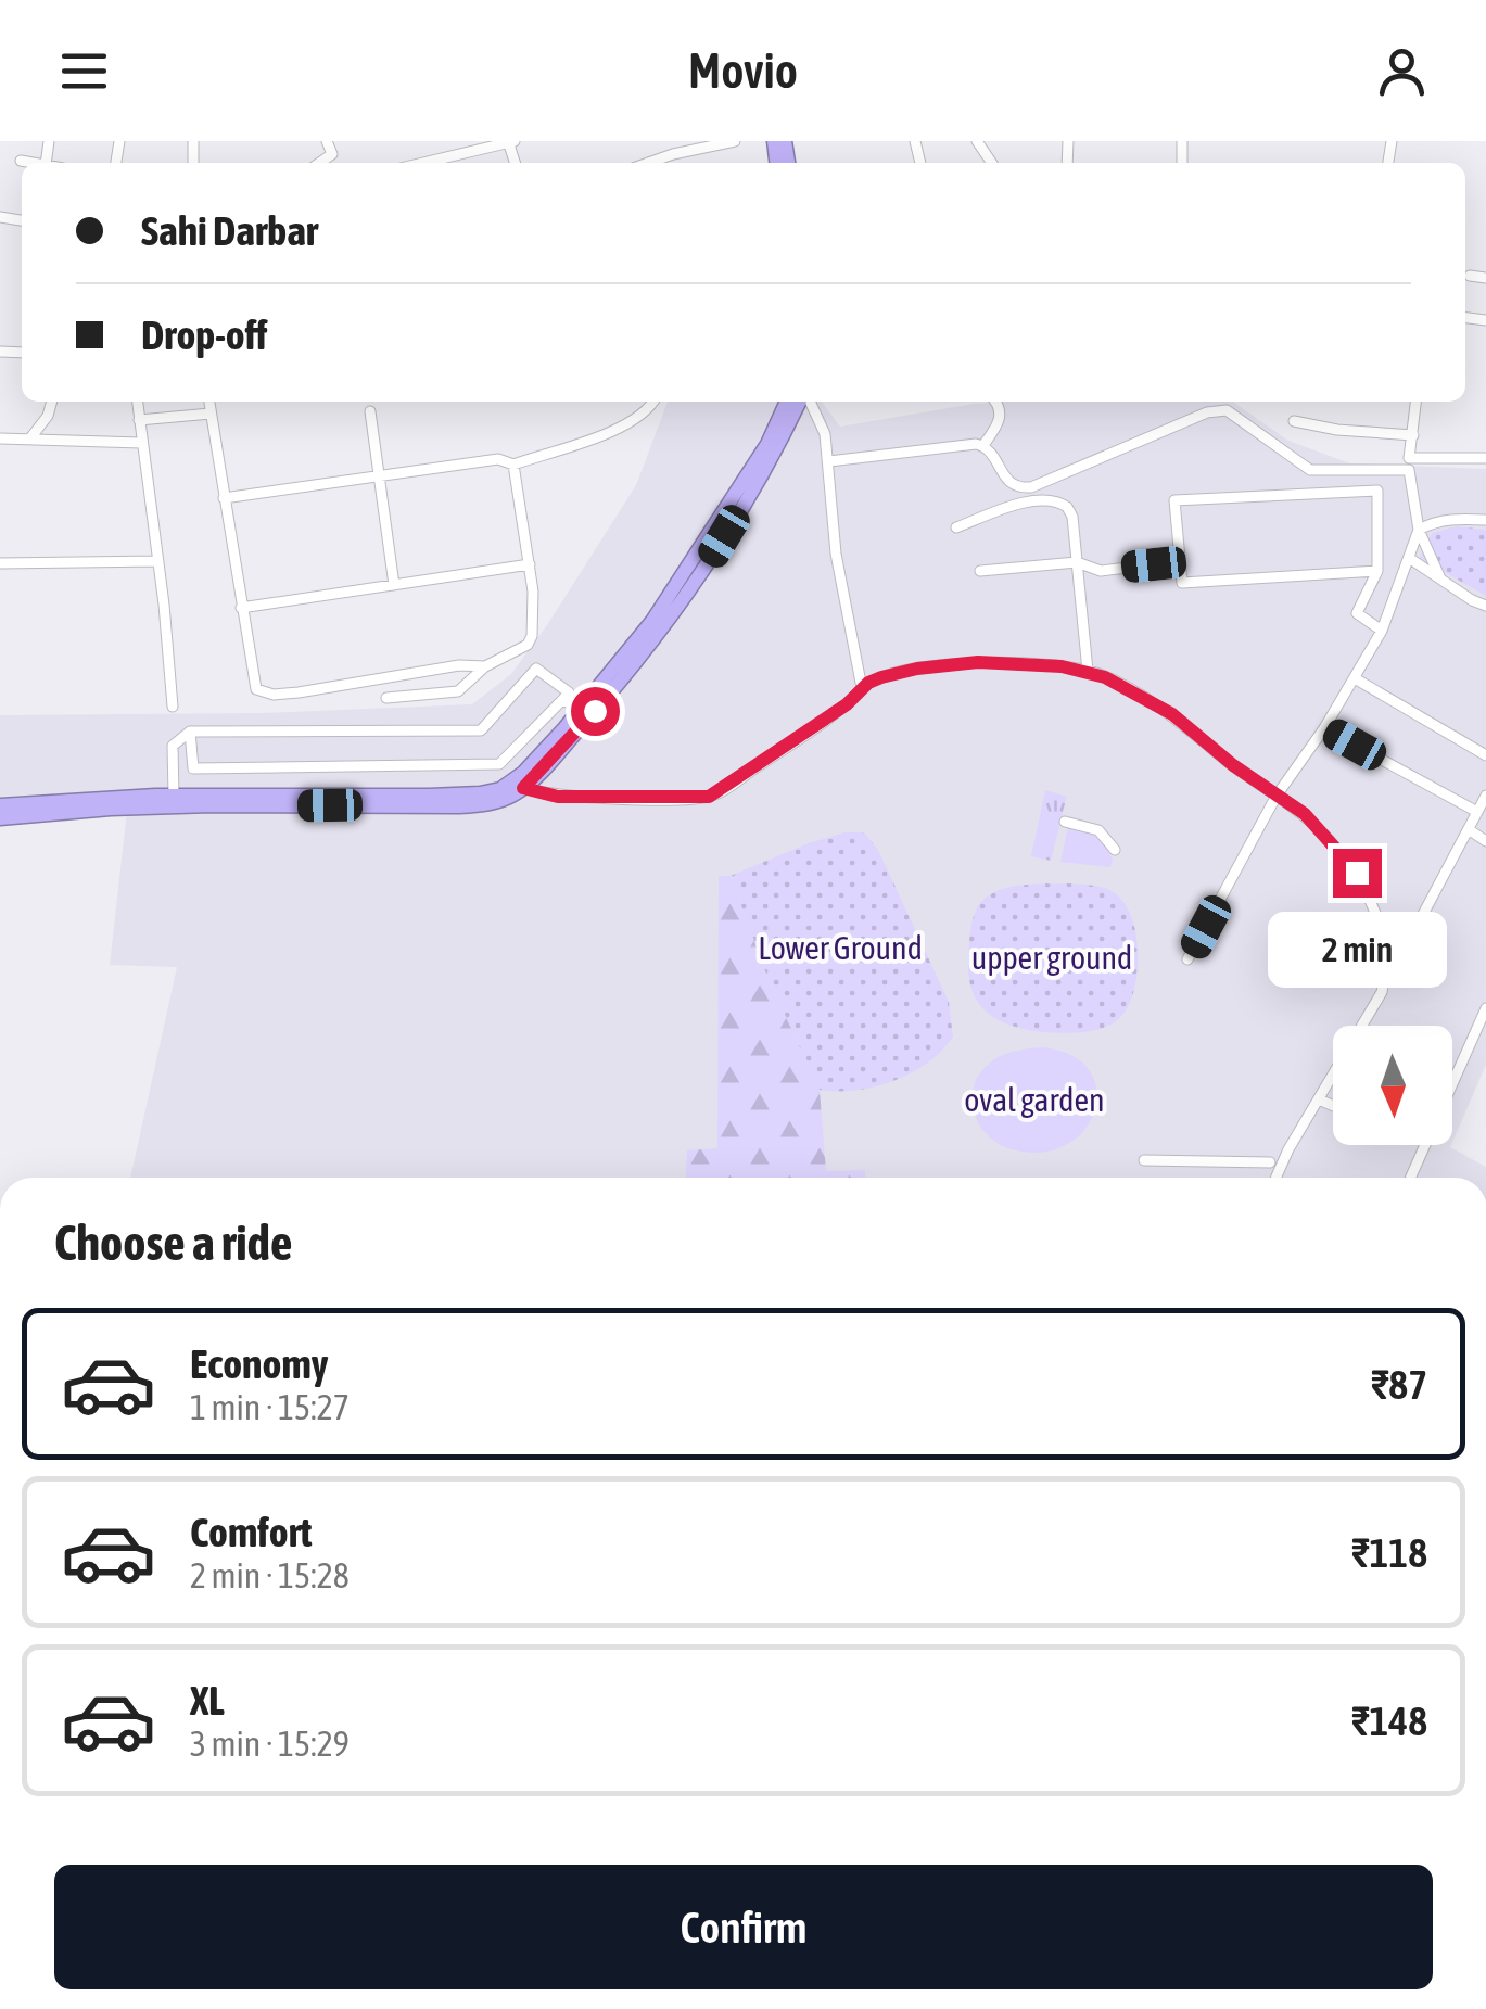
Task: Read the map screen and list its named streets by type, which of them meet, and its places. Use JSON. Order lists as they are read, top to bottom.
{
  "parks": ["Lower Ground", "upper ground", "oval garden"],
  "north": "bottom",
  "page": {
    "header": "Movio",
    "banner": ["Sahi Darbar", "Drop-off"],
    "bubble": "2 min",
    "heading": "Choose a ride",
    "list": [
      {
        "name": "Economy",
        "note": "1 min · 15:27",
        "value": "₹87"
      },
      {
        "name": "Comfort",
        "note": "2 min · 15:28",
        "value": "₹118"
      },
      {
        "name": "XL",
        "note": "3 min · 15:29",
        "value": "₹148"
      }
    ],
    "buttons": "Confirm"
  }
}
